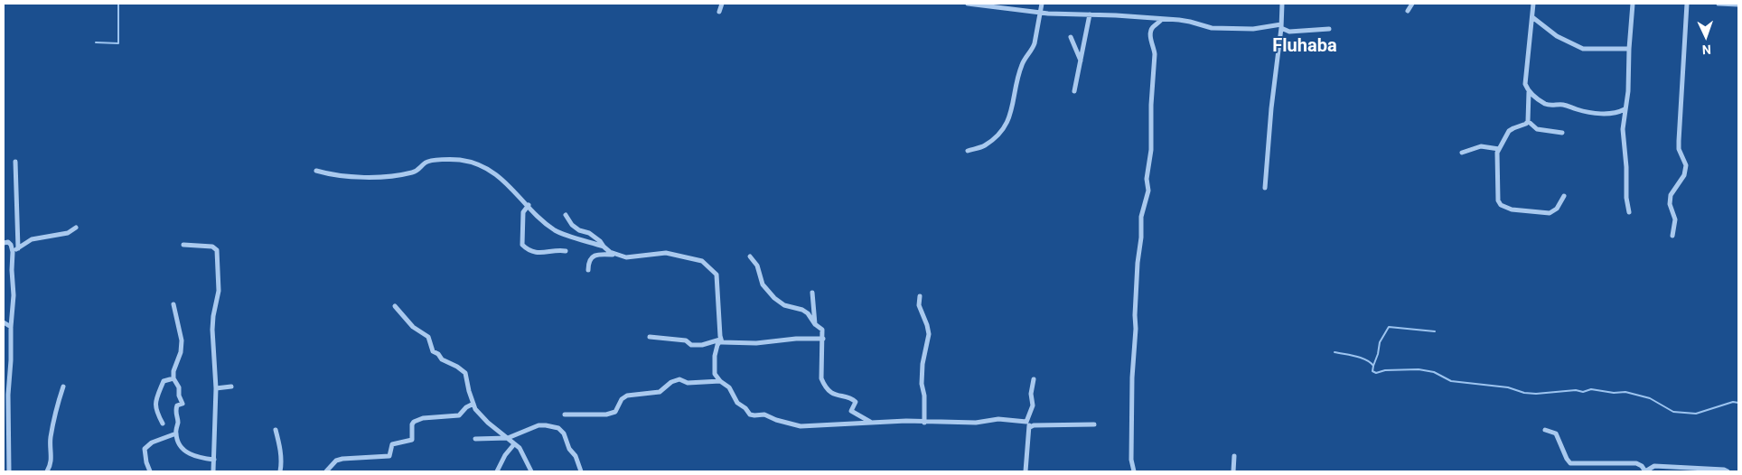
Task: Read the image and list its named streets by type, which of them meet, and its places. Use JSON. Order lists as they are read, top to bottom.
{
  "districts": ["Fluhaba"],
  "north": "bottom"
}
